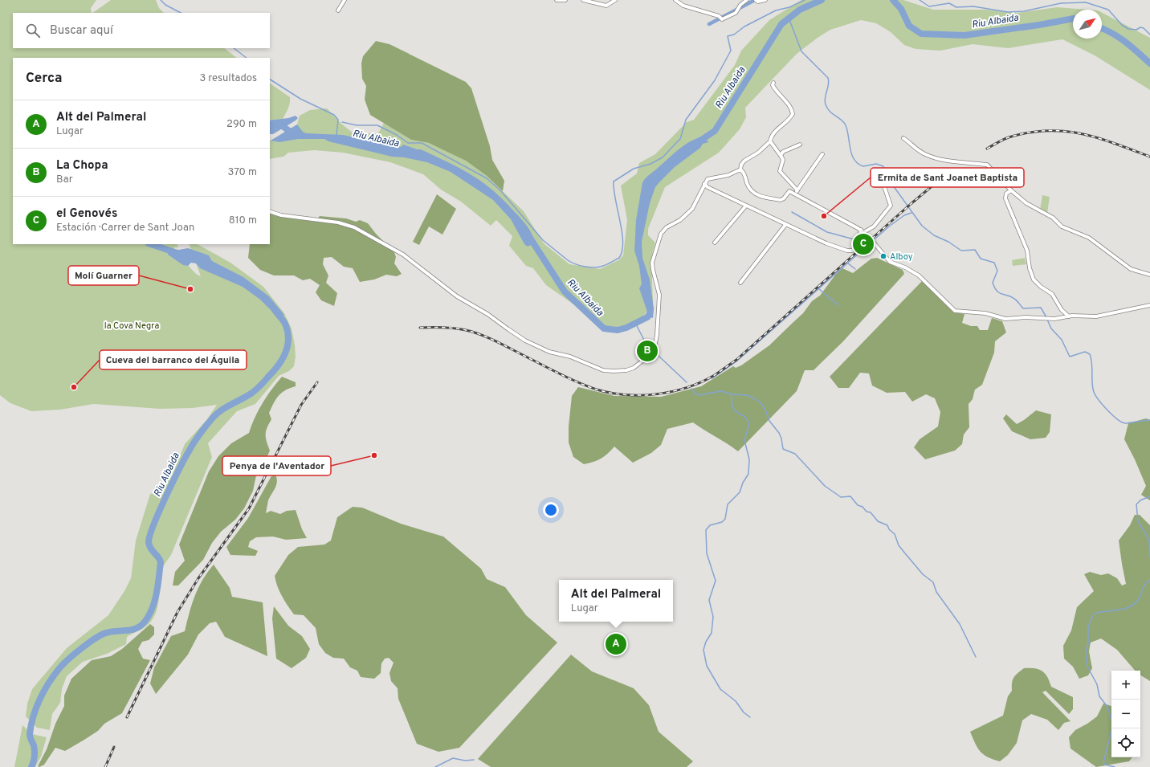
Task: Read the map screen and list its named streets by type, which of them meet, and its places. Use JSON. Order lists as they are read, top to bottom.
{
  "water": ["Riu Albaida"],
  "parks": ["la Cova Negra"],
  "places": [
    "Ermita de Sant Joanet Baptista",
    "Alboy",
    "Molí Guarner",
    "Cueva del barranco del Águila",
    "Penya de l'Aventador"
  ],
  "north": "top right",
  "page": {
    "search": "Buscar aquí",
    "heading": ["Cerca", "3 resultados"],
    "list": [
      {
        "mark": "A",
        "name": "Alt del Palmeral",
        "note": "Lugar",
        "value": "290 m"
      },
      {
        "mark": "B",
        "name": "La Chopa",
        "note": "Bar",
        "value": "370 m"
      },
      {
        "mark": "C",
        "name": "el Genovés",
        "note": "Estación · Carrer de Sant Joan",
        "value": "810 m"
      }
    ],
    "pins": ["C", "B", "A"],
    "popup": ["Alt del Palmeral", "Lugar"],
    "map_buttons": ["+", "−"]
  }
}
